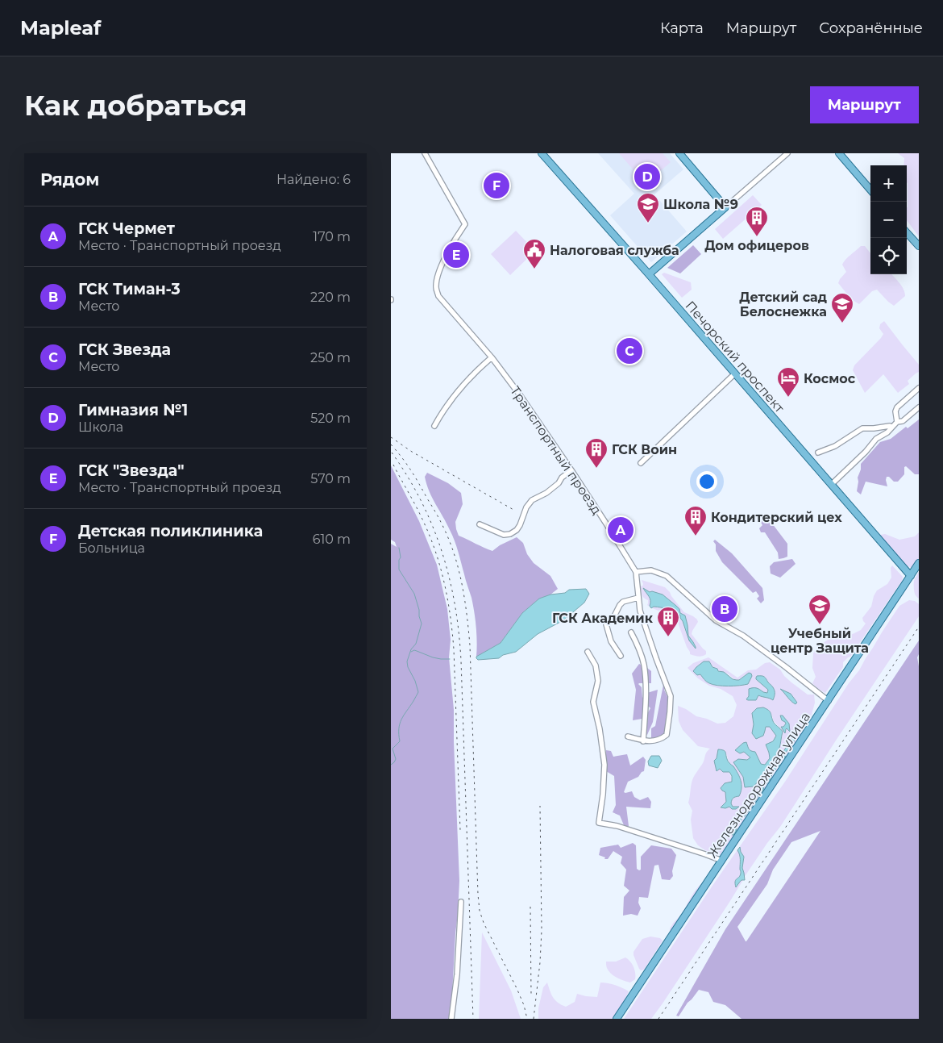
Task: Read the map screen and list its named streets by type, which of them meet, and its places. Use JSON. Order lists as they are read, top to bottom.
{
  "streets": {
    "main road": ["Печорский проспект", "Железнодорожная улица"],
    "street": ["Транспортный проезд"]
  },
  "crossings": [
    ["Печорский проспект", "Железнодорожная улица"]
  ],
  "places": {
    "school or university": ["Школа №9", "Детский сад Белоснежка", "Учебный центр Защита"],
    "building": [
      "Дом офицеров",
      "ГСК Воин",
      "Кондитерский цех",
      "ГСК Академик"
    ],
    "public building": ["Налоговая служба"],
    "hotel": ["Космос"]
  },
  "page": {
    "header": "Mapleaf",
    "nav": ["Карта", "Маршрут", "Сохранённые"],
    "buttons": "Маршрут",
    "title": "Как добраться",
    "heading": ["Рядом", "Найдено: 6"],
    "pins": [
      "D",
      "F",
      "E",
      "C",
      "A",
      "B"
    ],
    "map_buttons": ["+", "−"],
    "list": [
      {
        "mark": "A",
        "name": "ГСК Чермет",
        "note": "Место · Транспортный проезд",
        "value": "170 m"
      },
      {
        "mark": "B",
        "name": "ГСК Тиман-3",
        "note": "Место",
        "value": "220 m"
      },
      {
        "mark": "C",
        "name": "ГСК Звезда",
        "note": "Место",
        "value": "250 m"
      },
      {
        "mark": "D",
        "name": "Гимназия №1",
        "note": "Школа",
        "value": "520 m"
      },
      {
        "mark": "E",
        "name": "ГСК \"Звезда\"",
        "note": "Место · Транспортный проезд",
        "value": "570 m"
      },
      {
        "mark": "F",
        "name": "Детская поликлиника",
        "note": "Больница",
        "value": "610 m"
      }
    ]
  }
}
